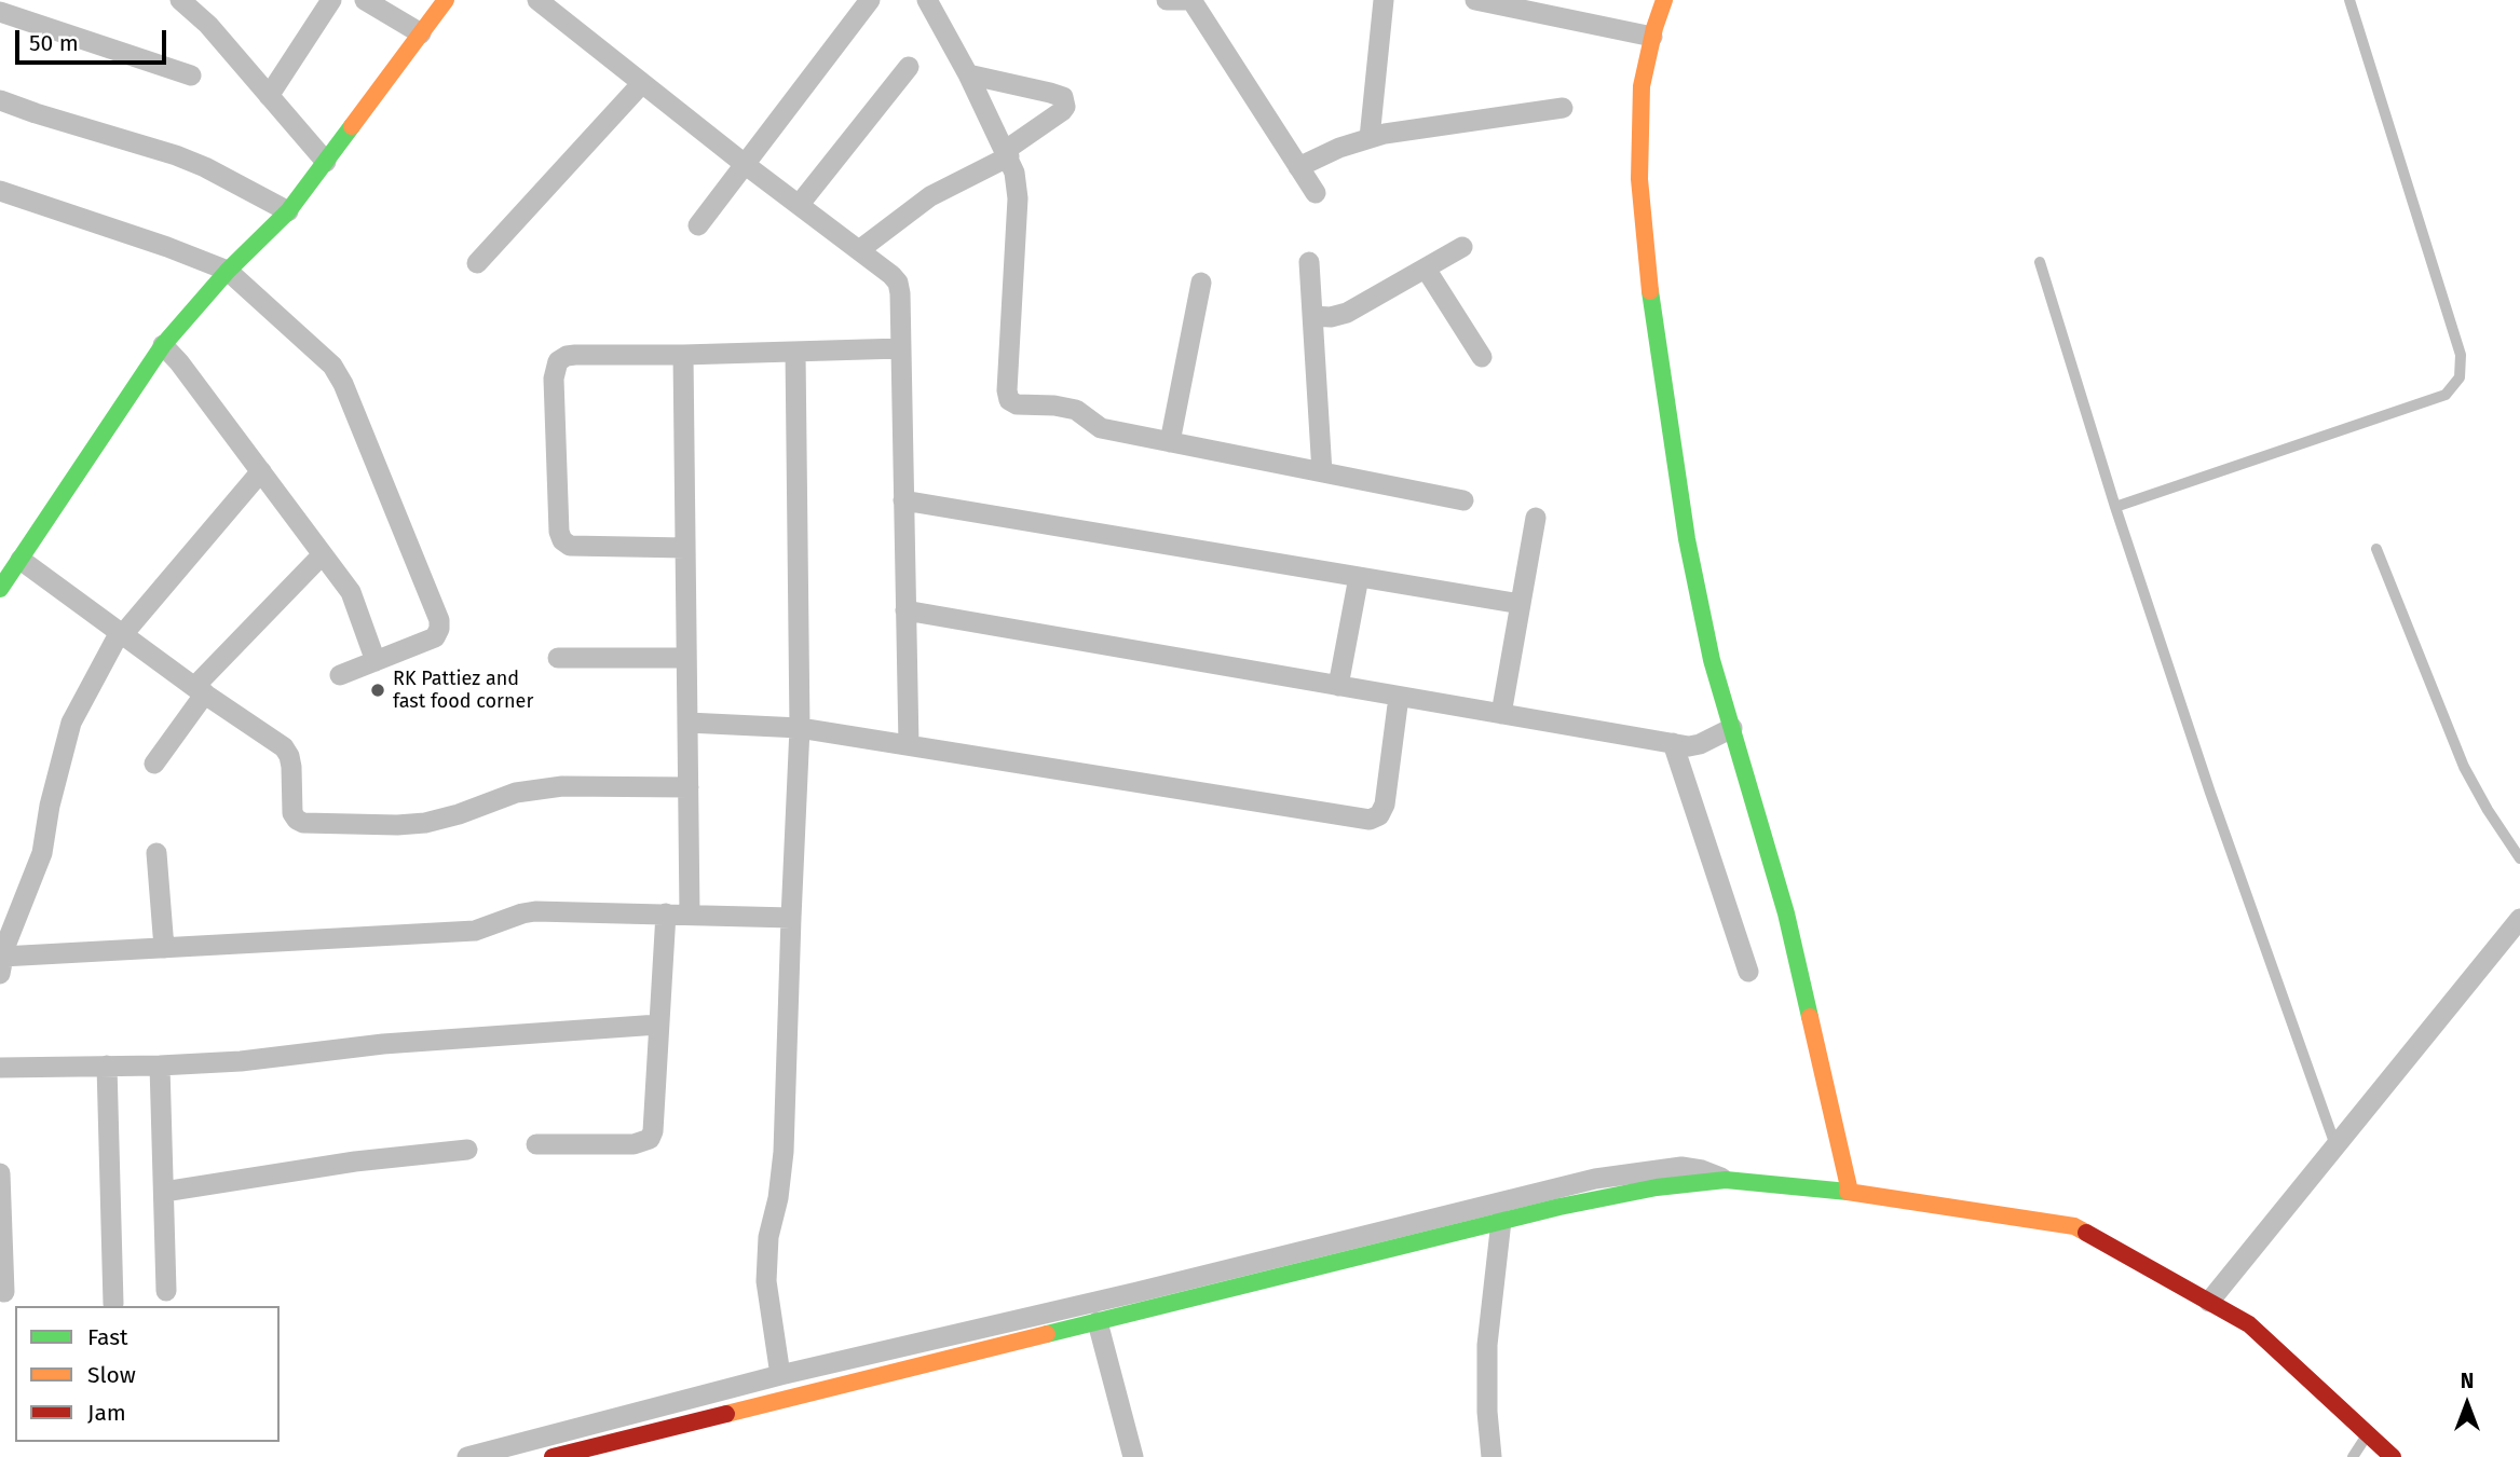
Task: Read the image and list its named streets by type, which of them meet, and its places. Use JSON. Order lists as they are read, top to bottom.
{
  "places": ["RK Pattiez and fast food corner"],
  "legend": ["Fast", "Slow", "Jam"],
  "scale_bar": "50 m",
  "north": "top"
}
